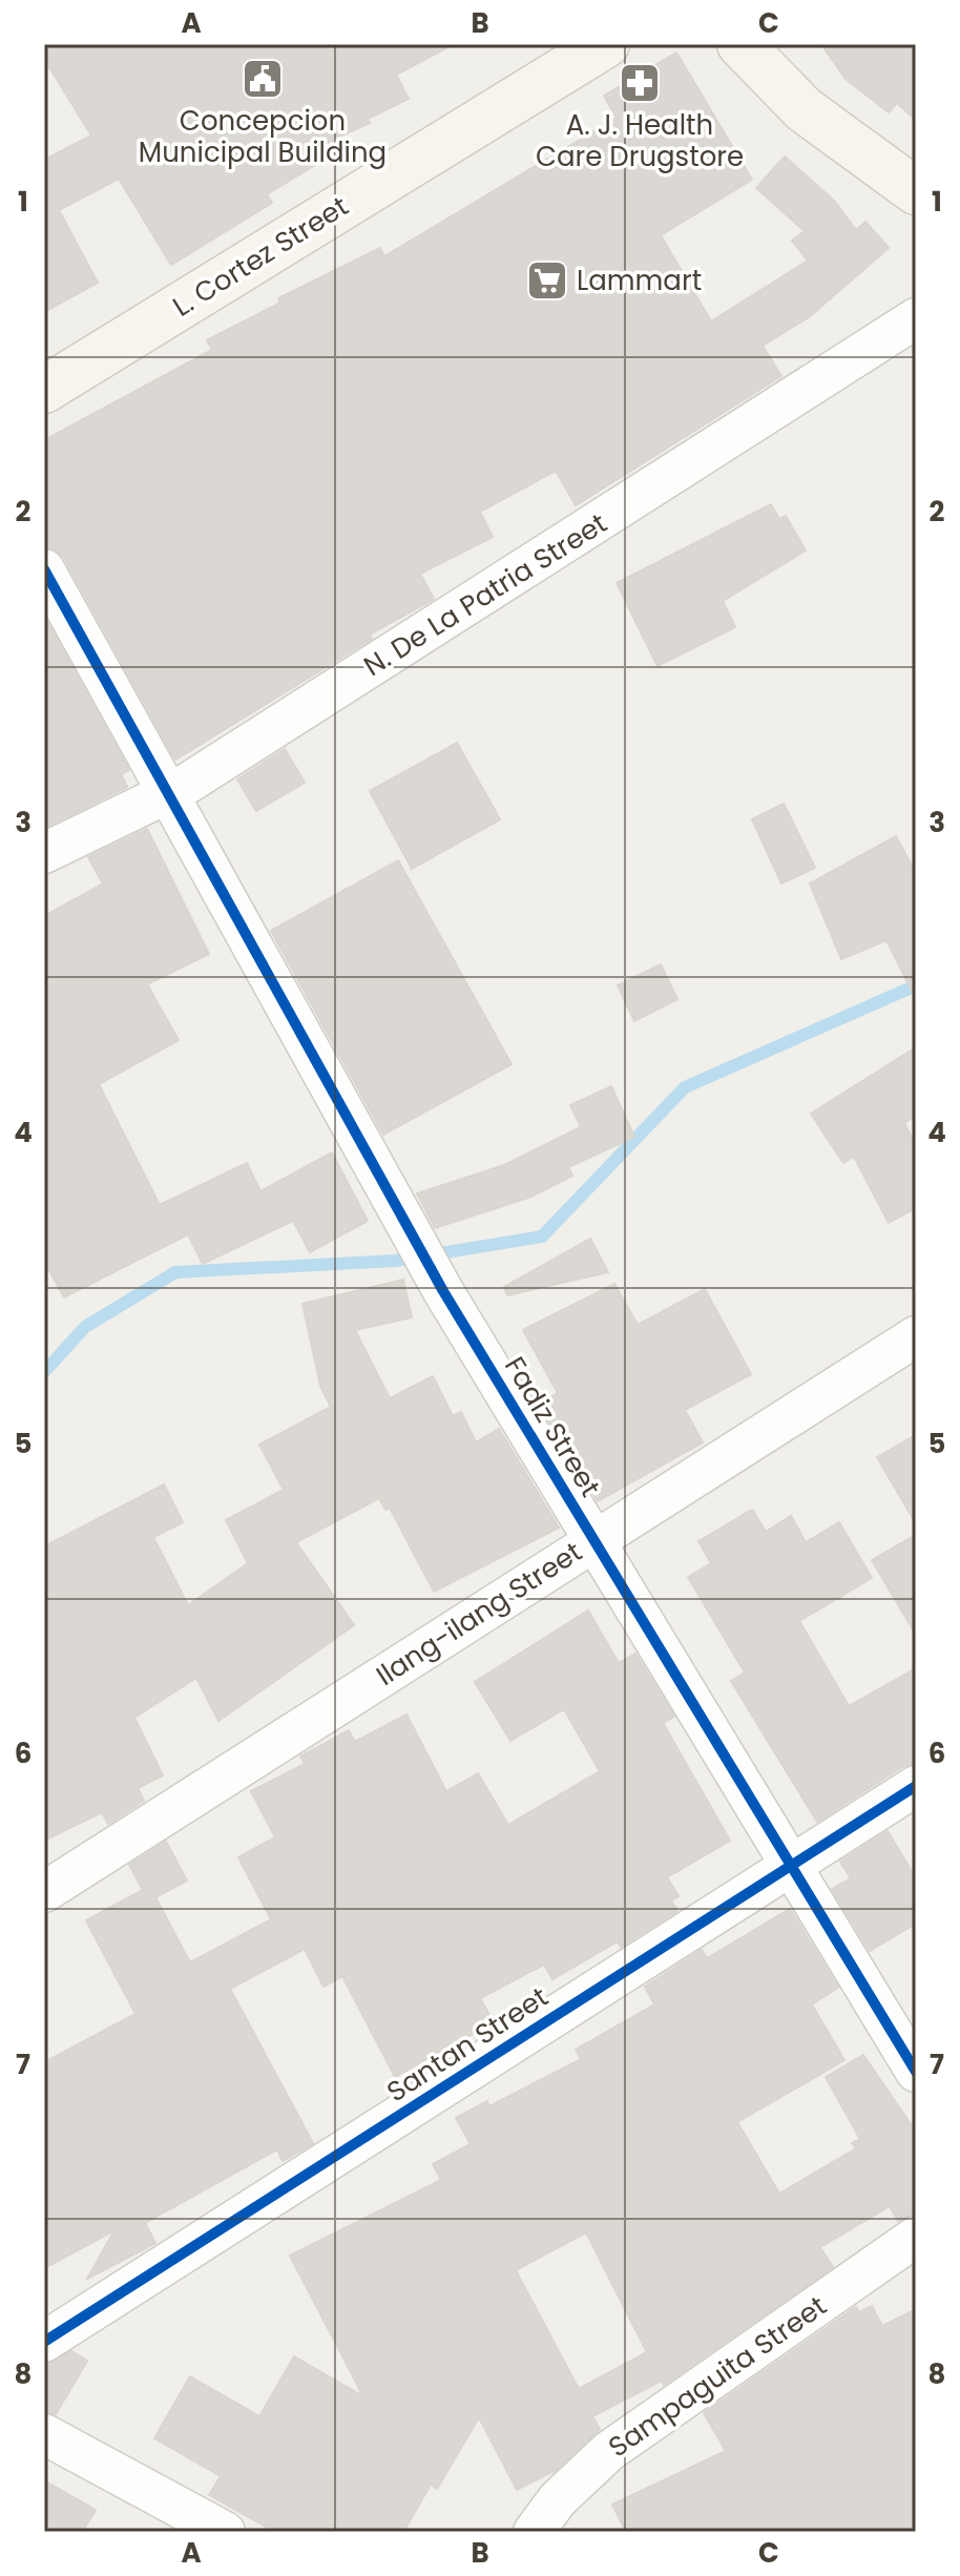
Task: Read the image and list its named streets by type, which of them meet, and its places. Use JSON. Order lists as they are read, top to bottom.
{
  "streets": {
    "street": [
      "L. Cortez Street",
      "N. De La Patria Street",
      "Fadiz Street",
      "Ilang-ilang Street",
      "Santan Street",
      "Sampaguita Street"
    ]
  },
  "crossings": [
    ["N. De La Patria Street", "Fadiz Street"],
    ["Fadiz Street", "Ilang-ilang Street"],
    ["Fadiz Street", "Santan Street"]
  ],
  "places": {
    "public building": ["Concepcion Municipal Building"],
    "pharmacy": ["A. J. Health Care Drugstore"],
    "supermarket": ["Lammart"]
  },
  "grid": {
    "columns": ["A", "B", "C"],
    "rows": [
      "1",
      "2",
      "3",
      "4",
      "5",
      "6",
      "7",
      "8"
    ]
  }
}
